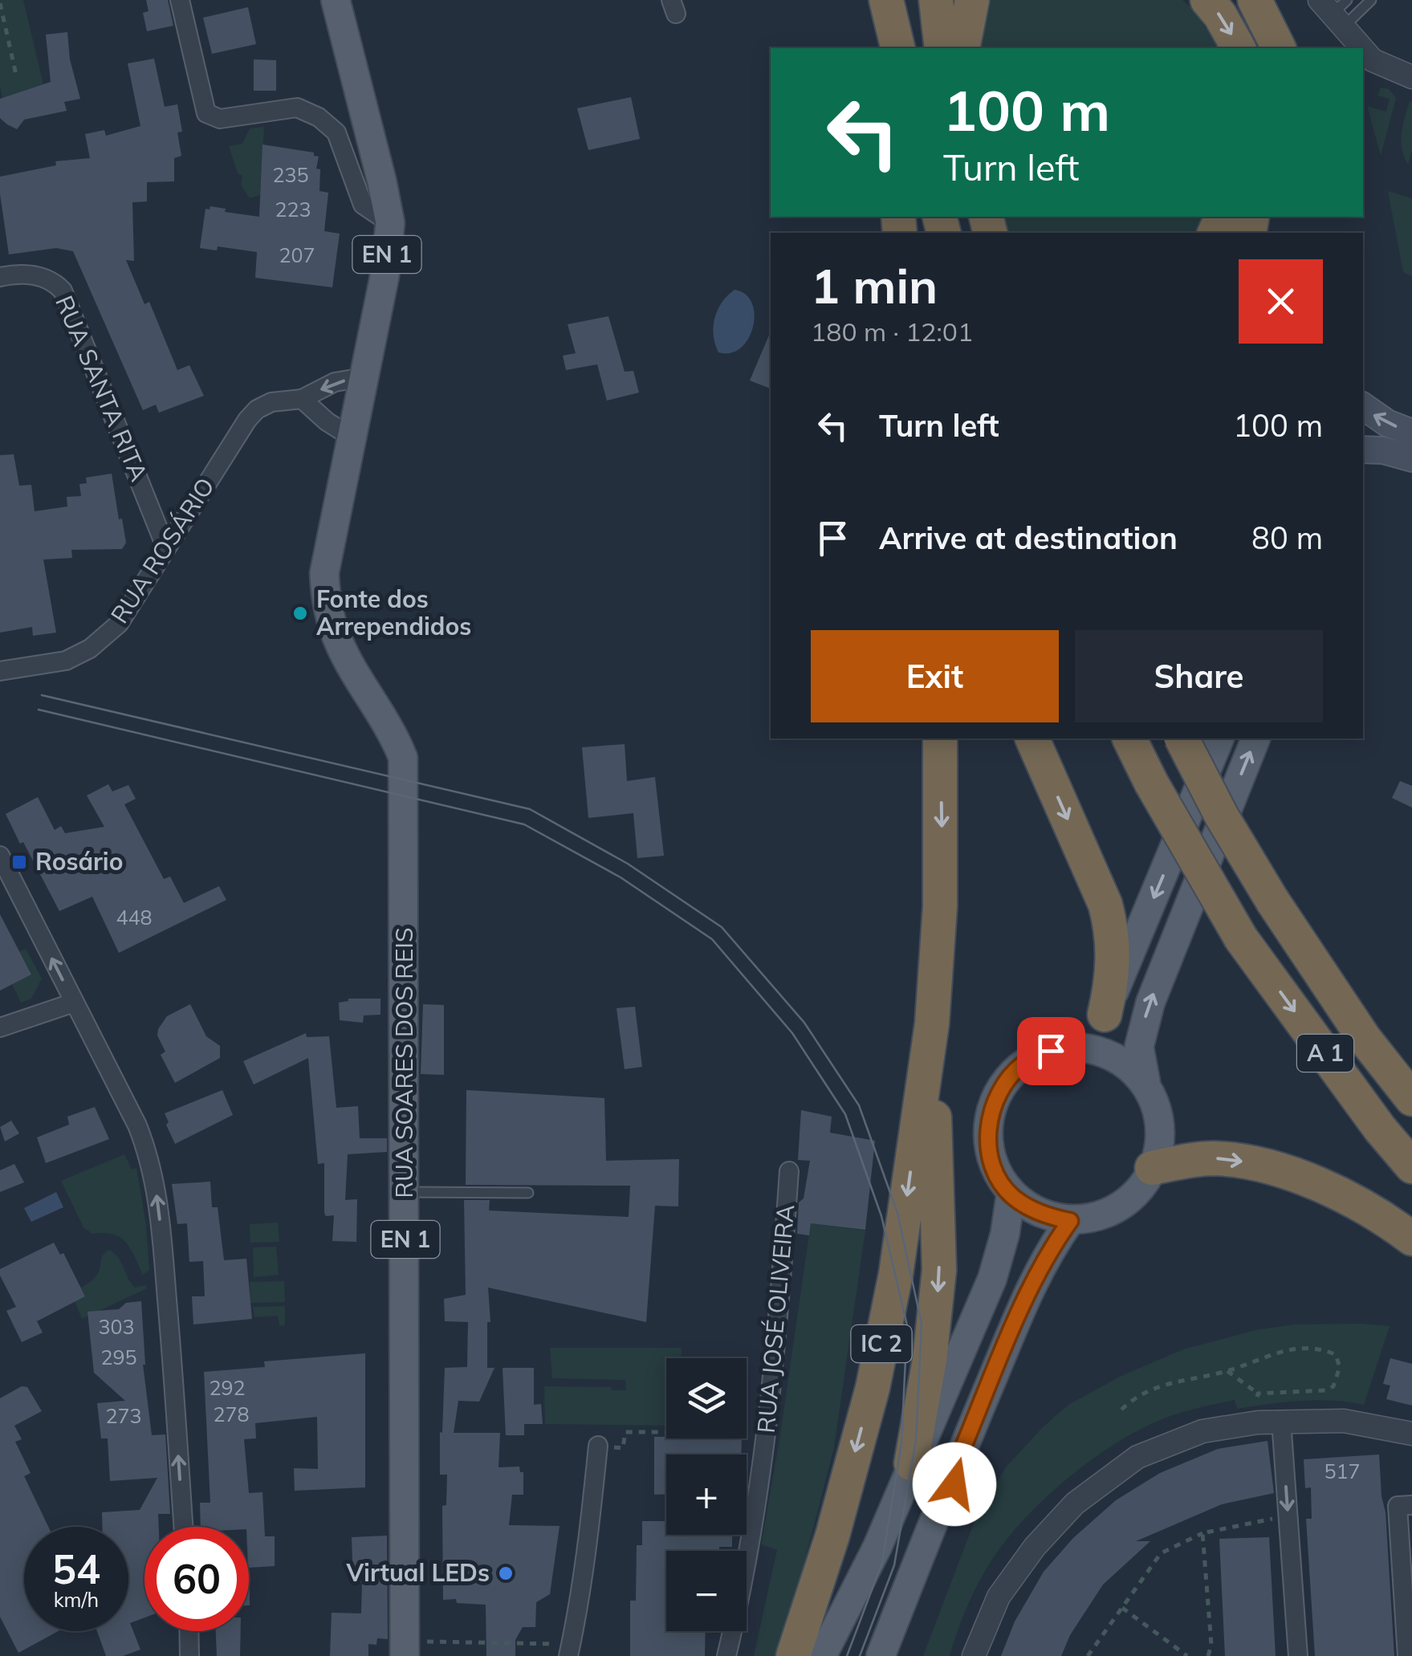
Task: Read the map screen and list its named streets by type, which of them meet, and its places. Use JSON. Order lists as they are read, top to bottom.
{
  "streets": {
    "highway": ["A 1", "IC 2"],
    "main road": ["EN 1", "RUA SOARES DOS REIS"],
    "street": ["RUA SANTA RITA", "RUA ROSÁRIO", "RUA JOSÉ OLIVEIRA"]
  },
  "crossings": [
    ["EN 1", "RUA ROSÁRIO"],
    ["EN 1", "RUA SOARES DOS REIS"],
    ["RUA SANTA RITA", "RUA ROSÁRIO"]
  ],
  "places": {
    "other": ["Fonte dos Arrependidos", "Virtual LEDs"],
    "transit": ["Rosário"]
  },
  "house_numbers": [
    "235",
    "223",
    "207",
    "448",
    "303",
    "295",
    "292",
    "278",
    "273",
    "517"
  ],
  "page": {
    "turn": ["100 m", "Turn left"],
    "heading": ["1 min", "180 m · 12:01"],
    "list": [
      {
        "name": "Turn left",
        "value": "100 m"
      },
      {
        "name": "Arrive at destination",
        "value": "80 m"
      }
    ],
    "buttons": ["Exit", "Share"],
    "map_buttons": ["+", "−"],
    "speed": "54 km/h",
    "limit": "60"
  }
}
